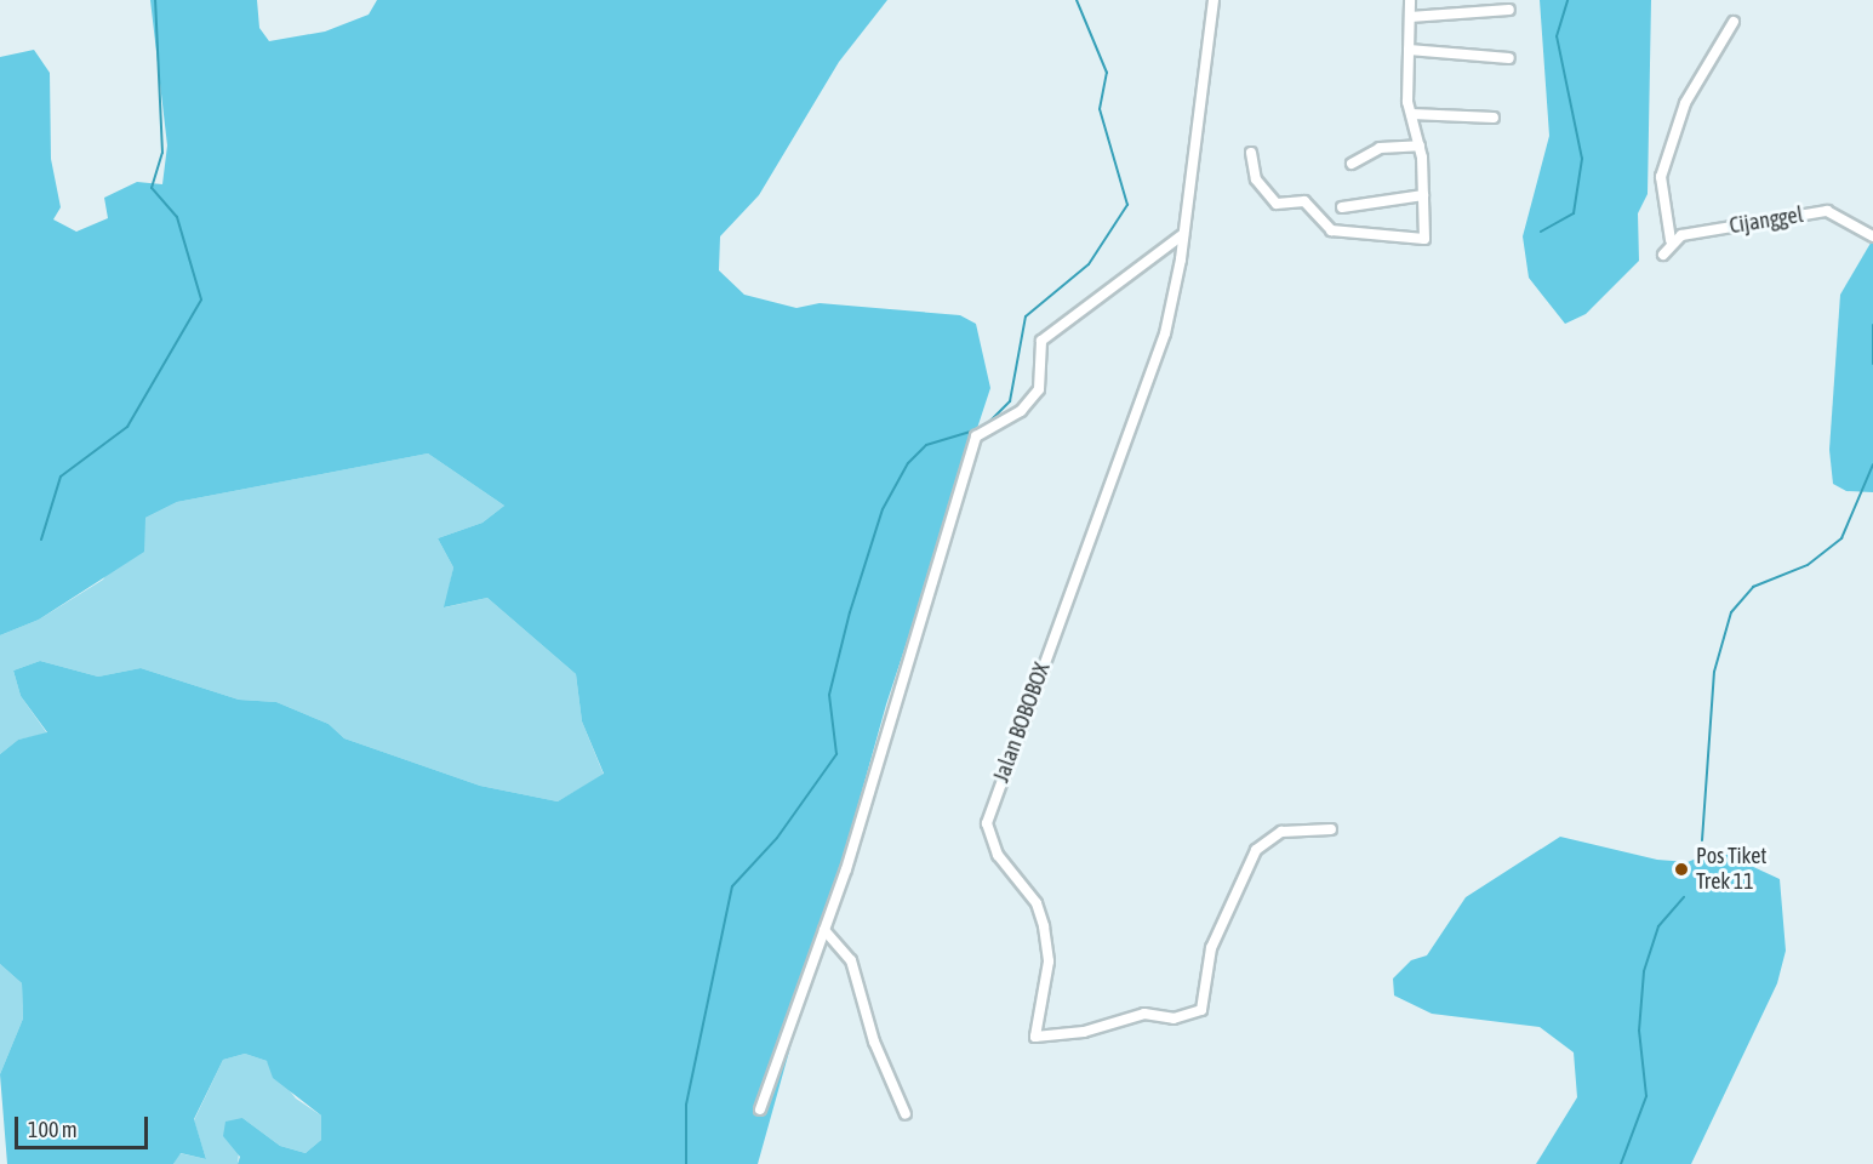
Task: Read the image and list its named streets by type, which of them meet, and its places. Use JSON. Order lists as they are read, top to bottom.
{
  "streets": {
    "street": ["Cijanggel", "Jalan BOBOBOX"]
  },
  "places": ["Pos Tiket Trek 11"],
  "scale_bar": "100 m"
}
